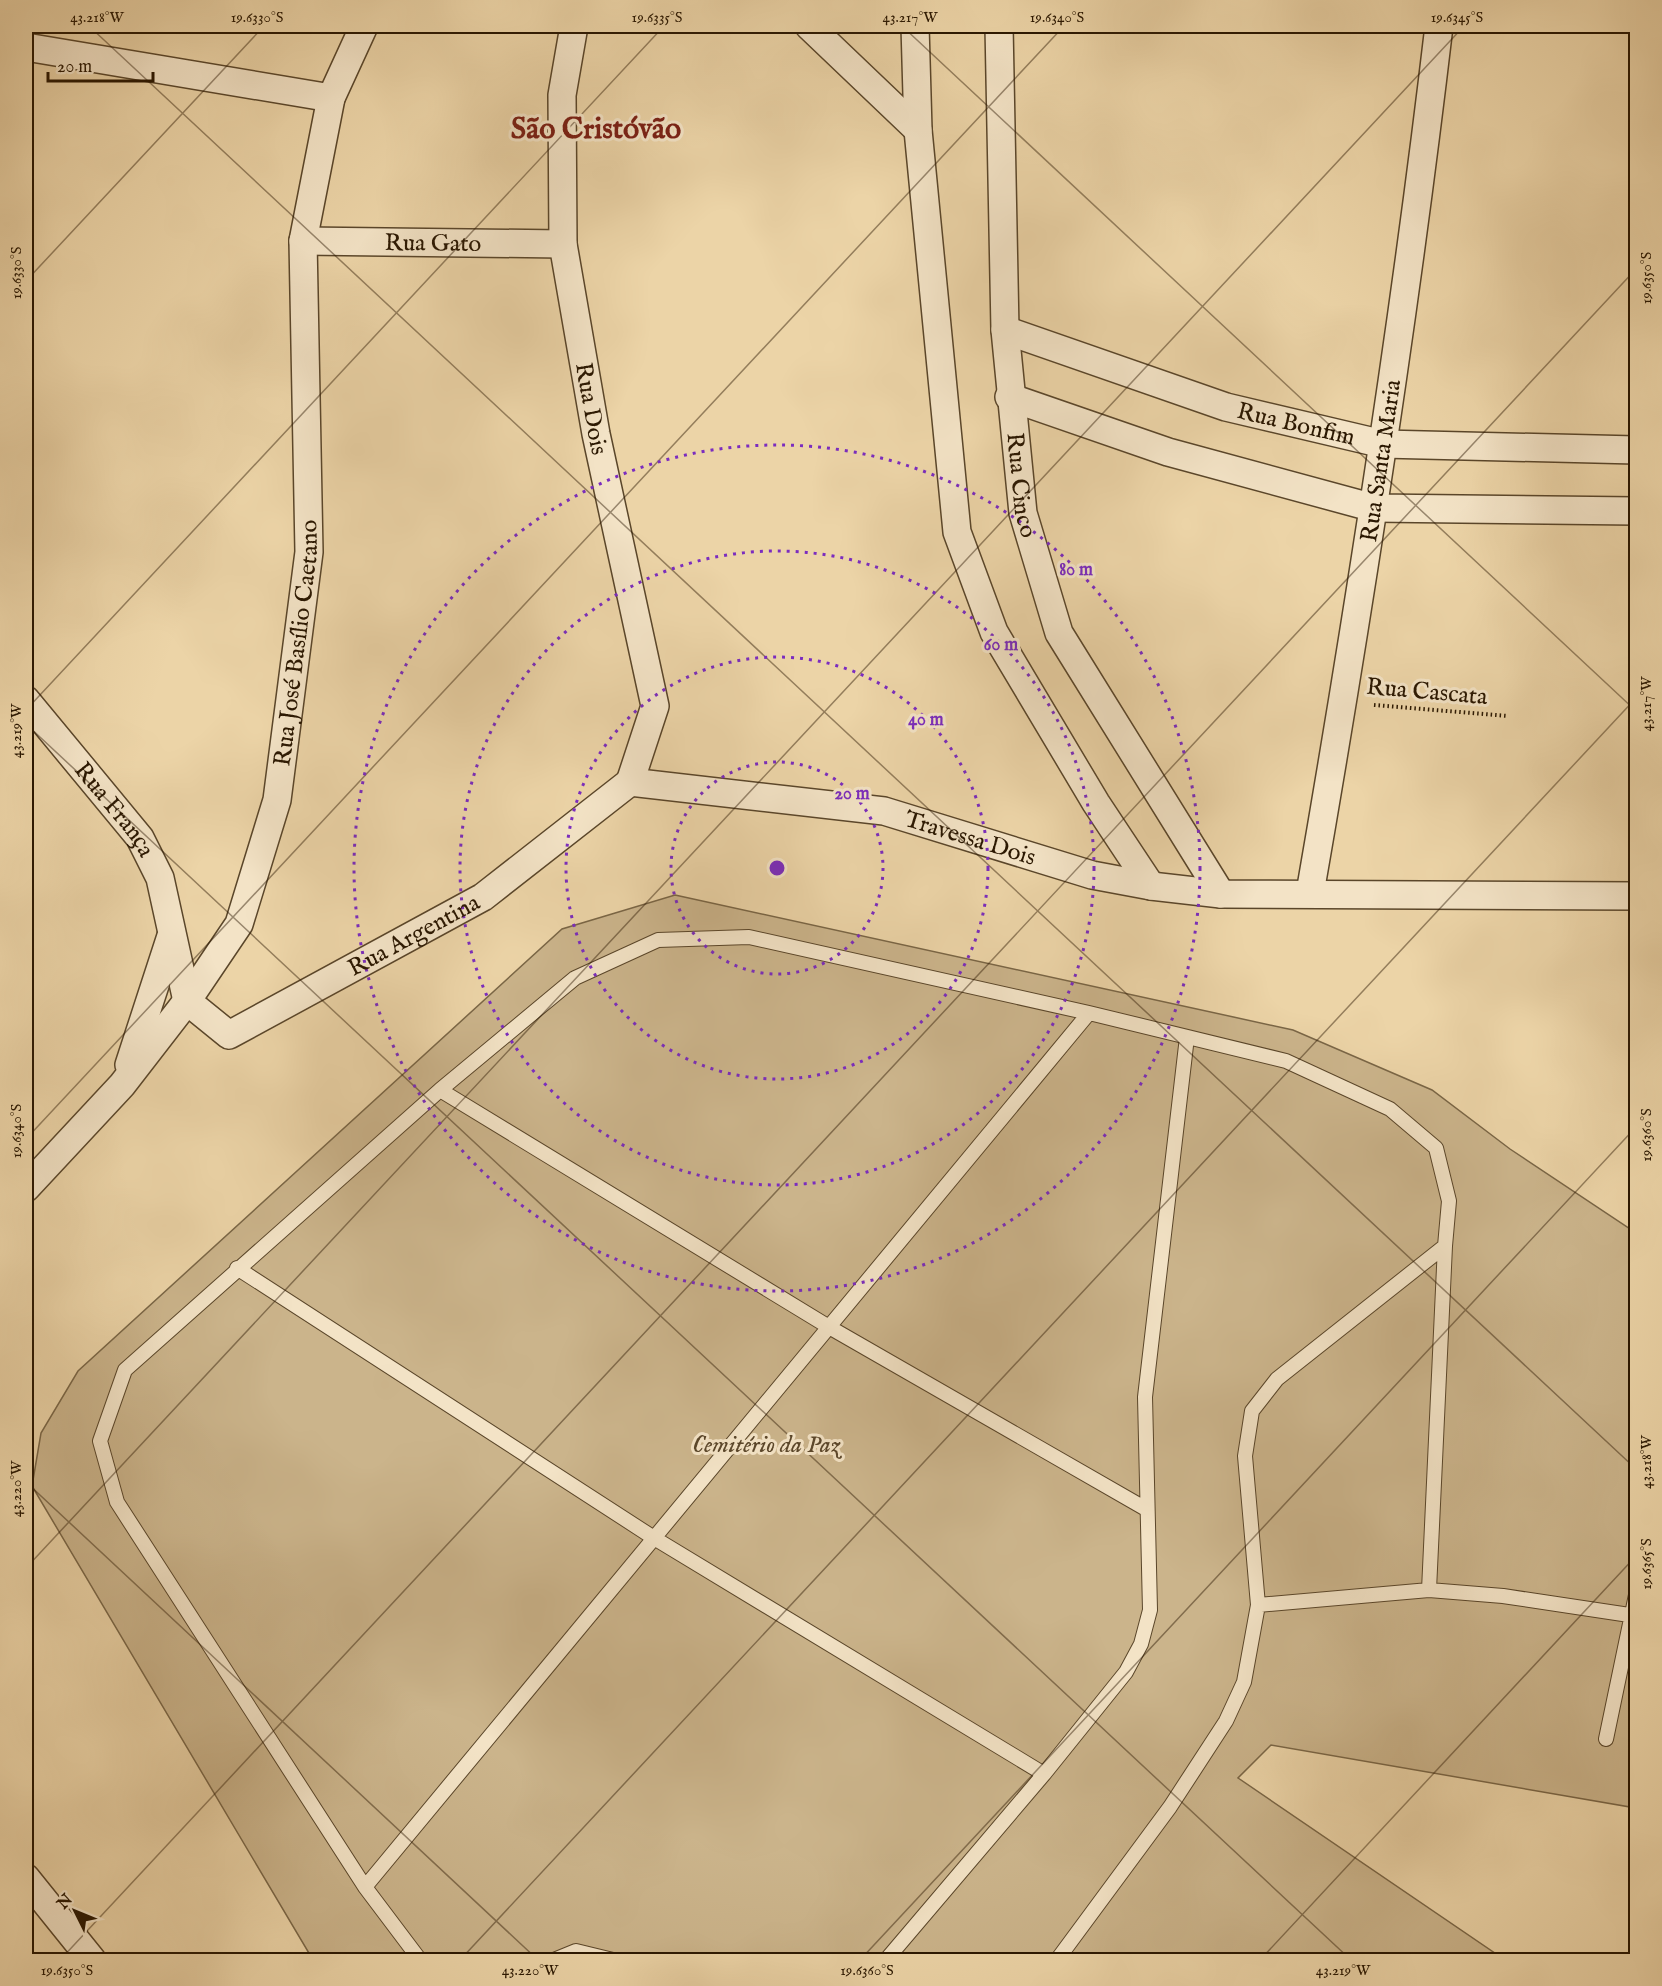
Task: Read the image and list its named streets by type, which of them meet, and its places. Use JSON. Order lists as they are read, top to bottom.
{
  "streets": {
    "street": [
      "Rua Gato",
      "Rua Dois",
      "Rua Bonfim",
      "Rua Santa Maria",
      "Rua Cinco",
      "Rua José Basílio Caetano",
      "Rua França",
      "Travessa Dois",
      "Rua Argentina"
    ],
    "path": ["Rua Cascata"]
  },
  "crossings": [
    ["Rua Gato", "Rua Dois"],
    ["Rua Gato", "Rua José Basílio Caetano"],
    ["Rua Dois", "Travessa Dois"],
    ["Rua Dois", "Rua Argentina"],
    ["Rua Bonfim", "Rua Santa Maria"],
    ["Rua Bonfim", "Rua Cinco"],
    ["Rua Santa Maria", "Rua Cascata"],
    ["Rua Santa Maria", "Travessa Dois"],
    ["Rua Cinco", "Travessa Dois"],
    ["Rua José Basílio Caetano", "Rua França"],
    ["Rua José Basílio Caetano", "Rua Argentina"],
    ["Rua França", "Rua Argentina"],
    ["Travessa Dois", "Rua Argentina"]
  ],
  "districts": ["São Cristóvão"],
  "parks": ["Cemitério da Paz"],
  "scale_bar": "20 m",
  "north": "top left",
  "coordinates": [
    "43.218°W",
    "19.6330°S",
    "19.6335°S",
    "43.217°W",
    "19.6340°S",
    "19.6345°S",
    "19.6350°S",
    "43.219°W",
    "19.6360°S",
    "43.220°W",
    "19.6365°S"
  ],
  "rings": [
    "80 m",
    "60 m",
    "40 m",
    "20 m"
  ]
}
